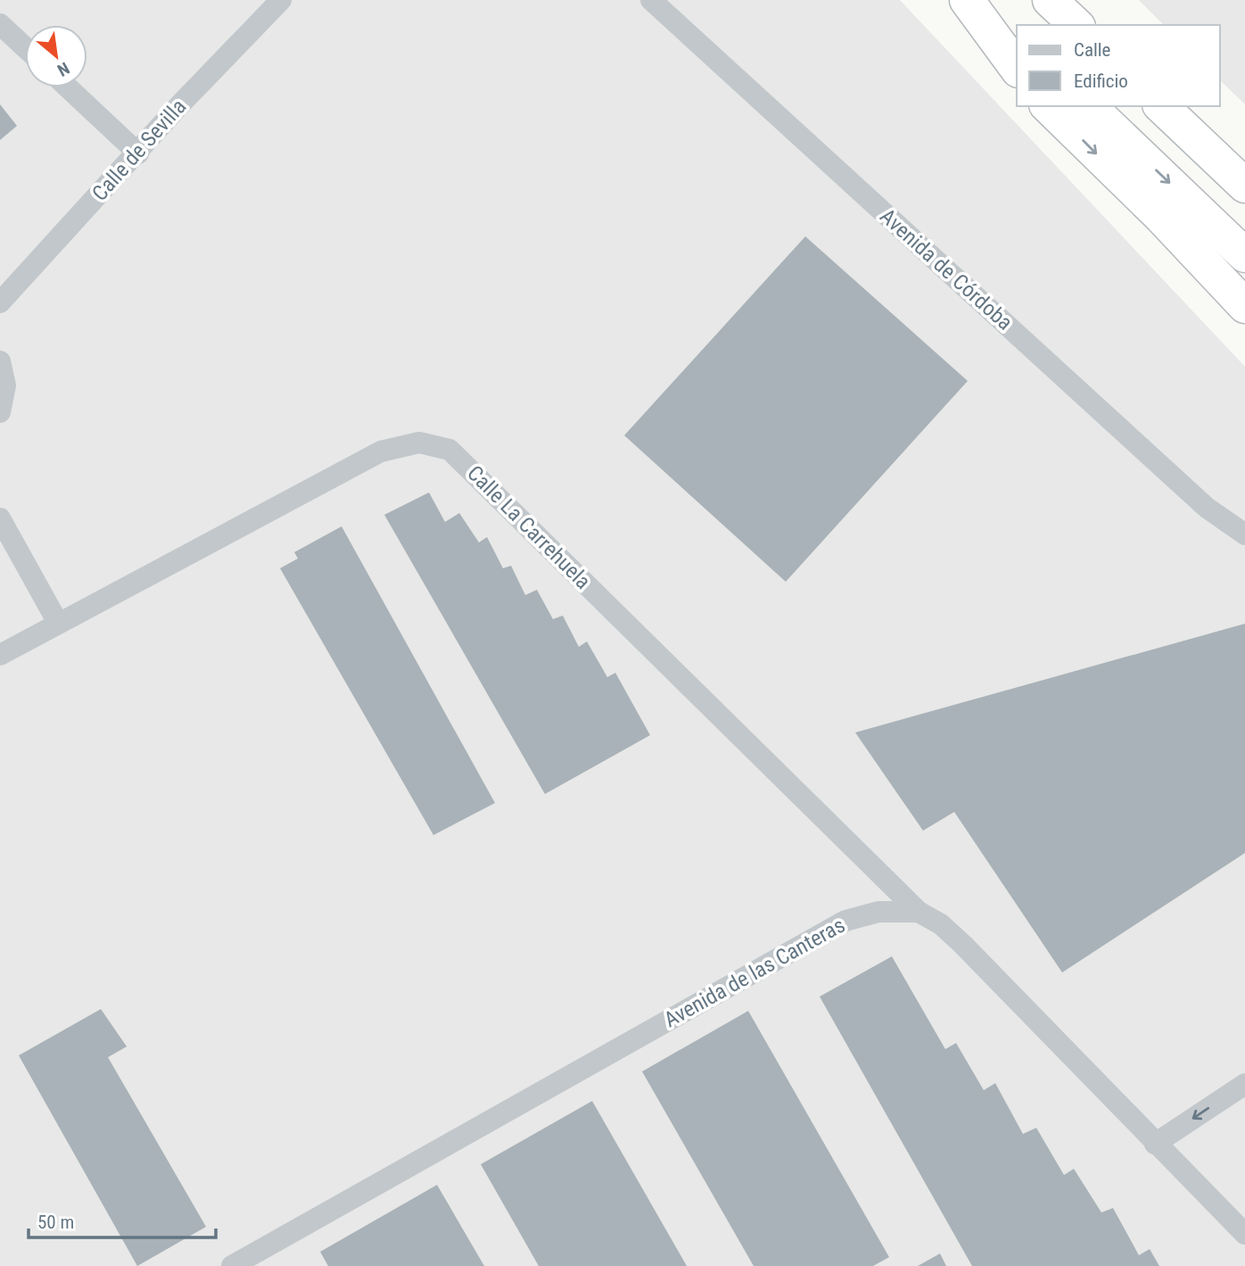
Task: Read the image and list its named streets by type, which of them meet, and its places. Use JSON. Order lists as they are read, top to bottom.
{
  "streets": {
    "street": [
      "Calle de Sevilla",
      "Avenida de Córdoba",
      "Calle La Carrehuela",
      "Avenida de las Canteras"
    ]
  },
  "crossings": [
    ["Calle La Carrehuela", "Avenida de las Canteras"]
  ],
  "legend": ["Calle", "Edificio"],
  "scale_bar": "50 m",
  "north": "bottom right"
}
